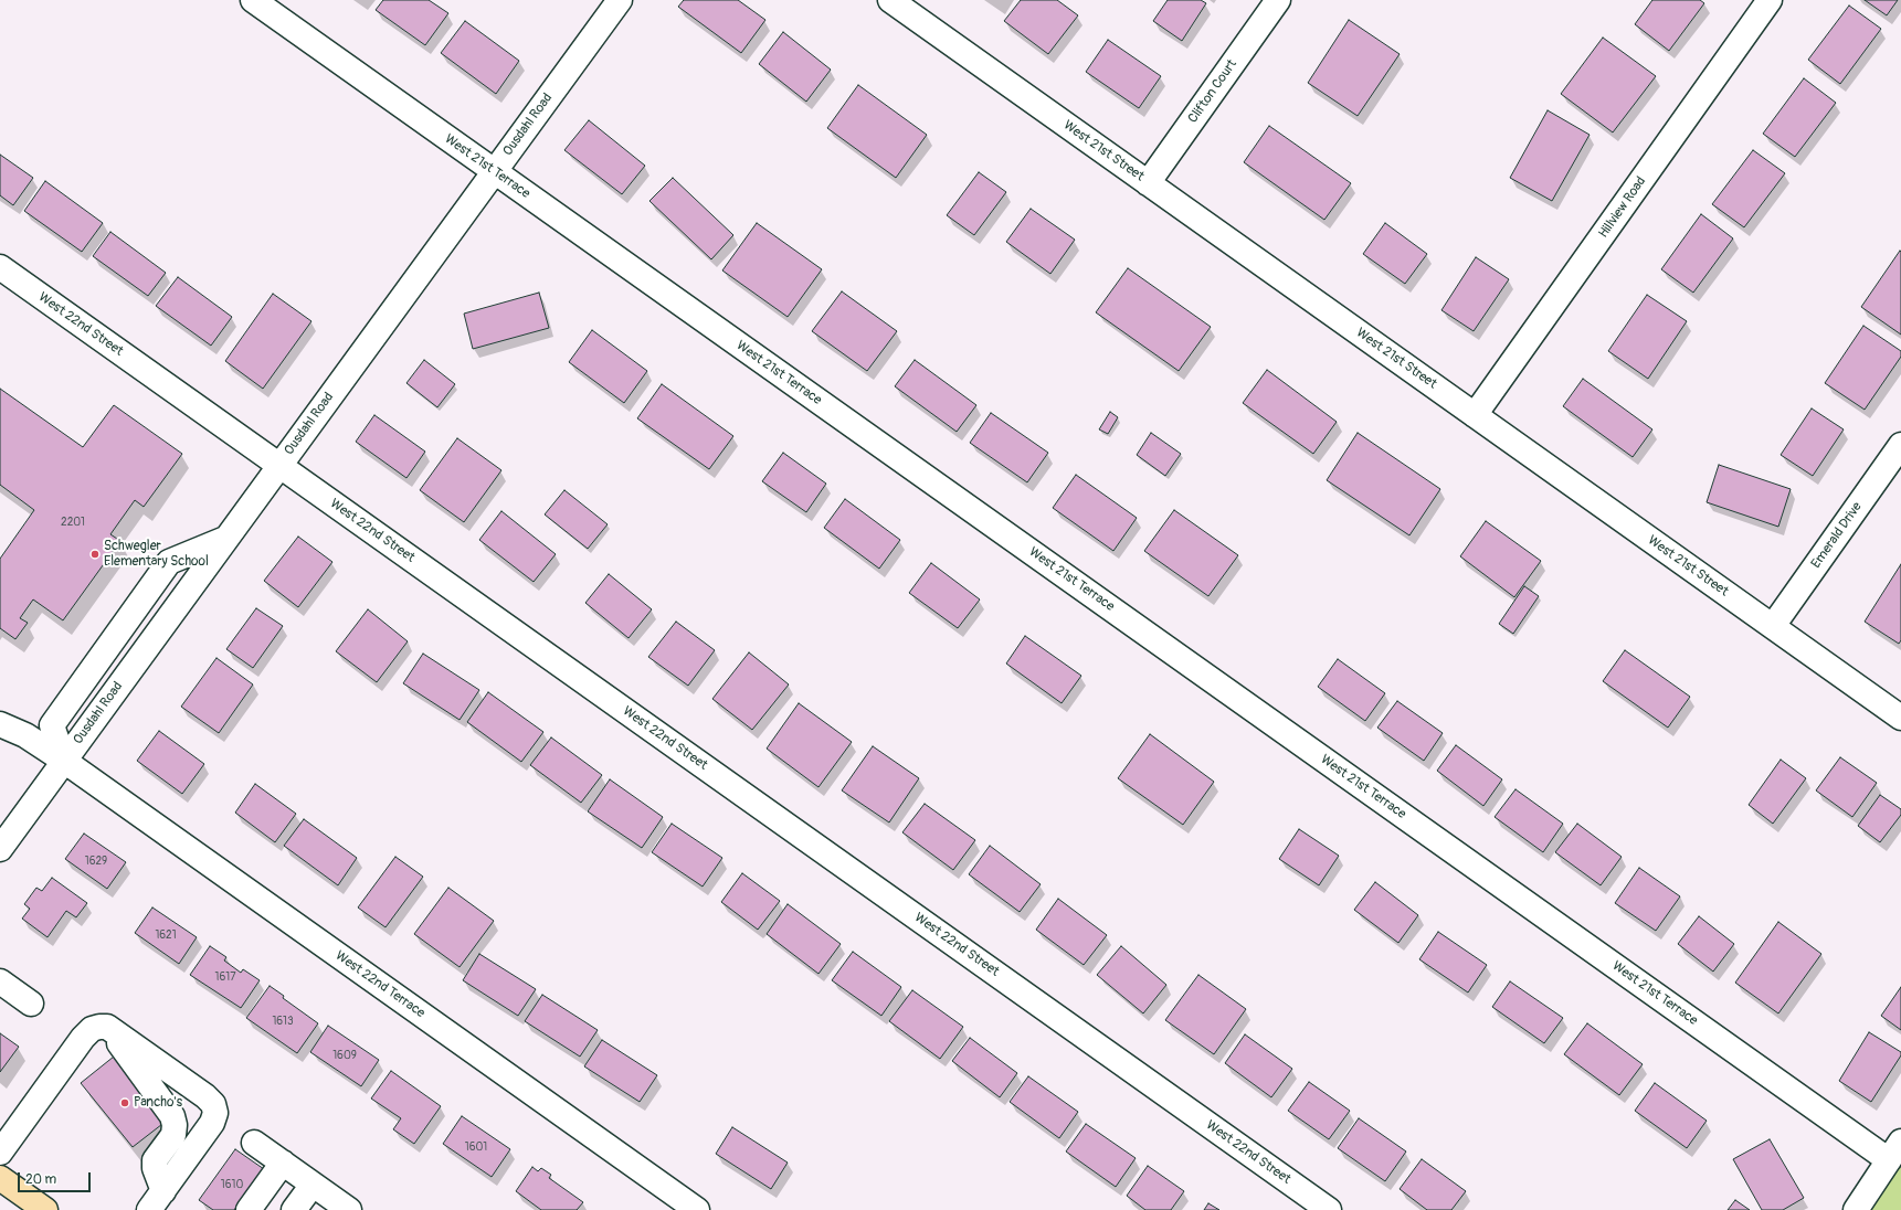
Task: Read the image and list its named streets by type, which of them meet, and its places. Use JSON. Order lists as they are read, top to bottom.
{
  "streets": {
    "street": [
      "Clifton Court",
      "Ousdahl Road",
      "West 21st Street",
      "West 21st Terrace",
      "Hillview Road",
      "West 22nd Street",
      "Emerald Drive",
      "West 22nd Terrace"
    ]
  },
  "crossings": [
    ["Clifton Court", "West 21st Street"],
    ["Ousdahl Road", "West 21st Terrace"],
    ["Ousdahl Road", "West 22nd Street"],
    ["Ousdahl Road", "West 22nd Terrace"],
    ["West 21st Street", "Hillview Road"],
    ["West 21st Street", "Emerald Drive"]
  ],
  "places": ["Schwegler Elementary School", "Pancho's"],
  "house_numbers": [
    "2201",
    "1629",
    "1621",
    "1617",
    "1613",
    "1609",
    "1601",
    "1610"
  ],
  "scale_bar": "20 m"
}
